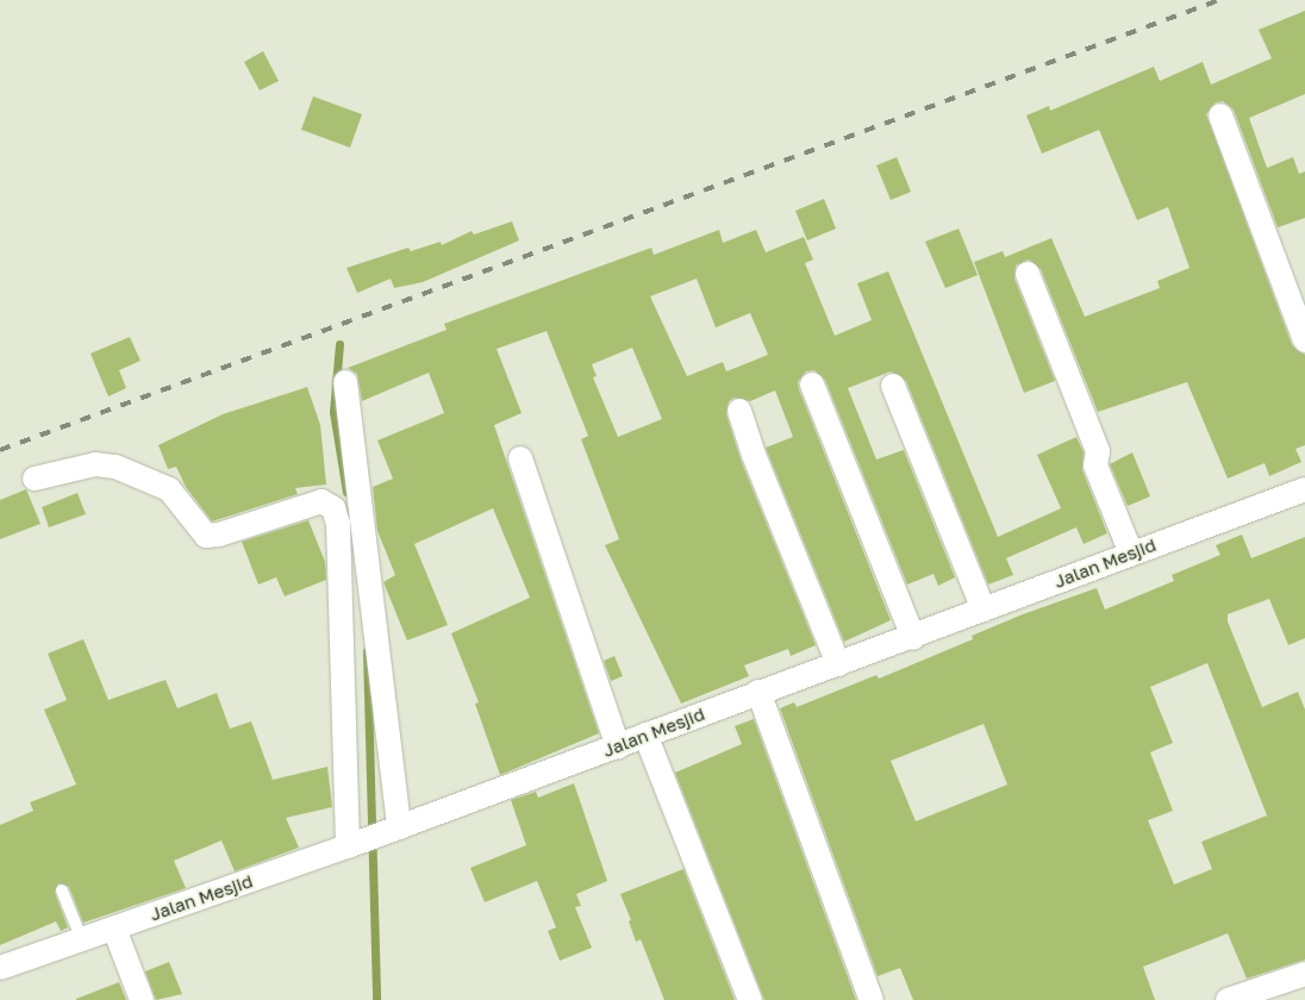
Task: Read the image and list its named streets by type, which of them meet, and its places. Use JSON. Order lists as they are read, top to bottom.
{
  "streets": {
    "street": ["Jalan Mesjid"]
  }
}
